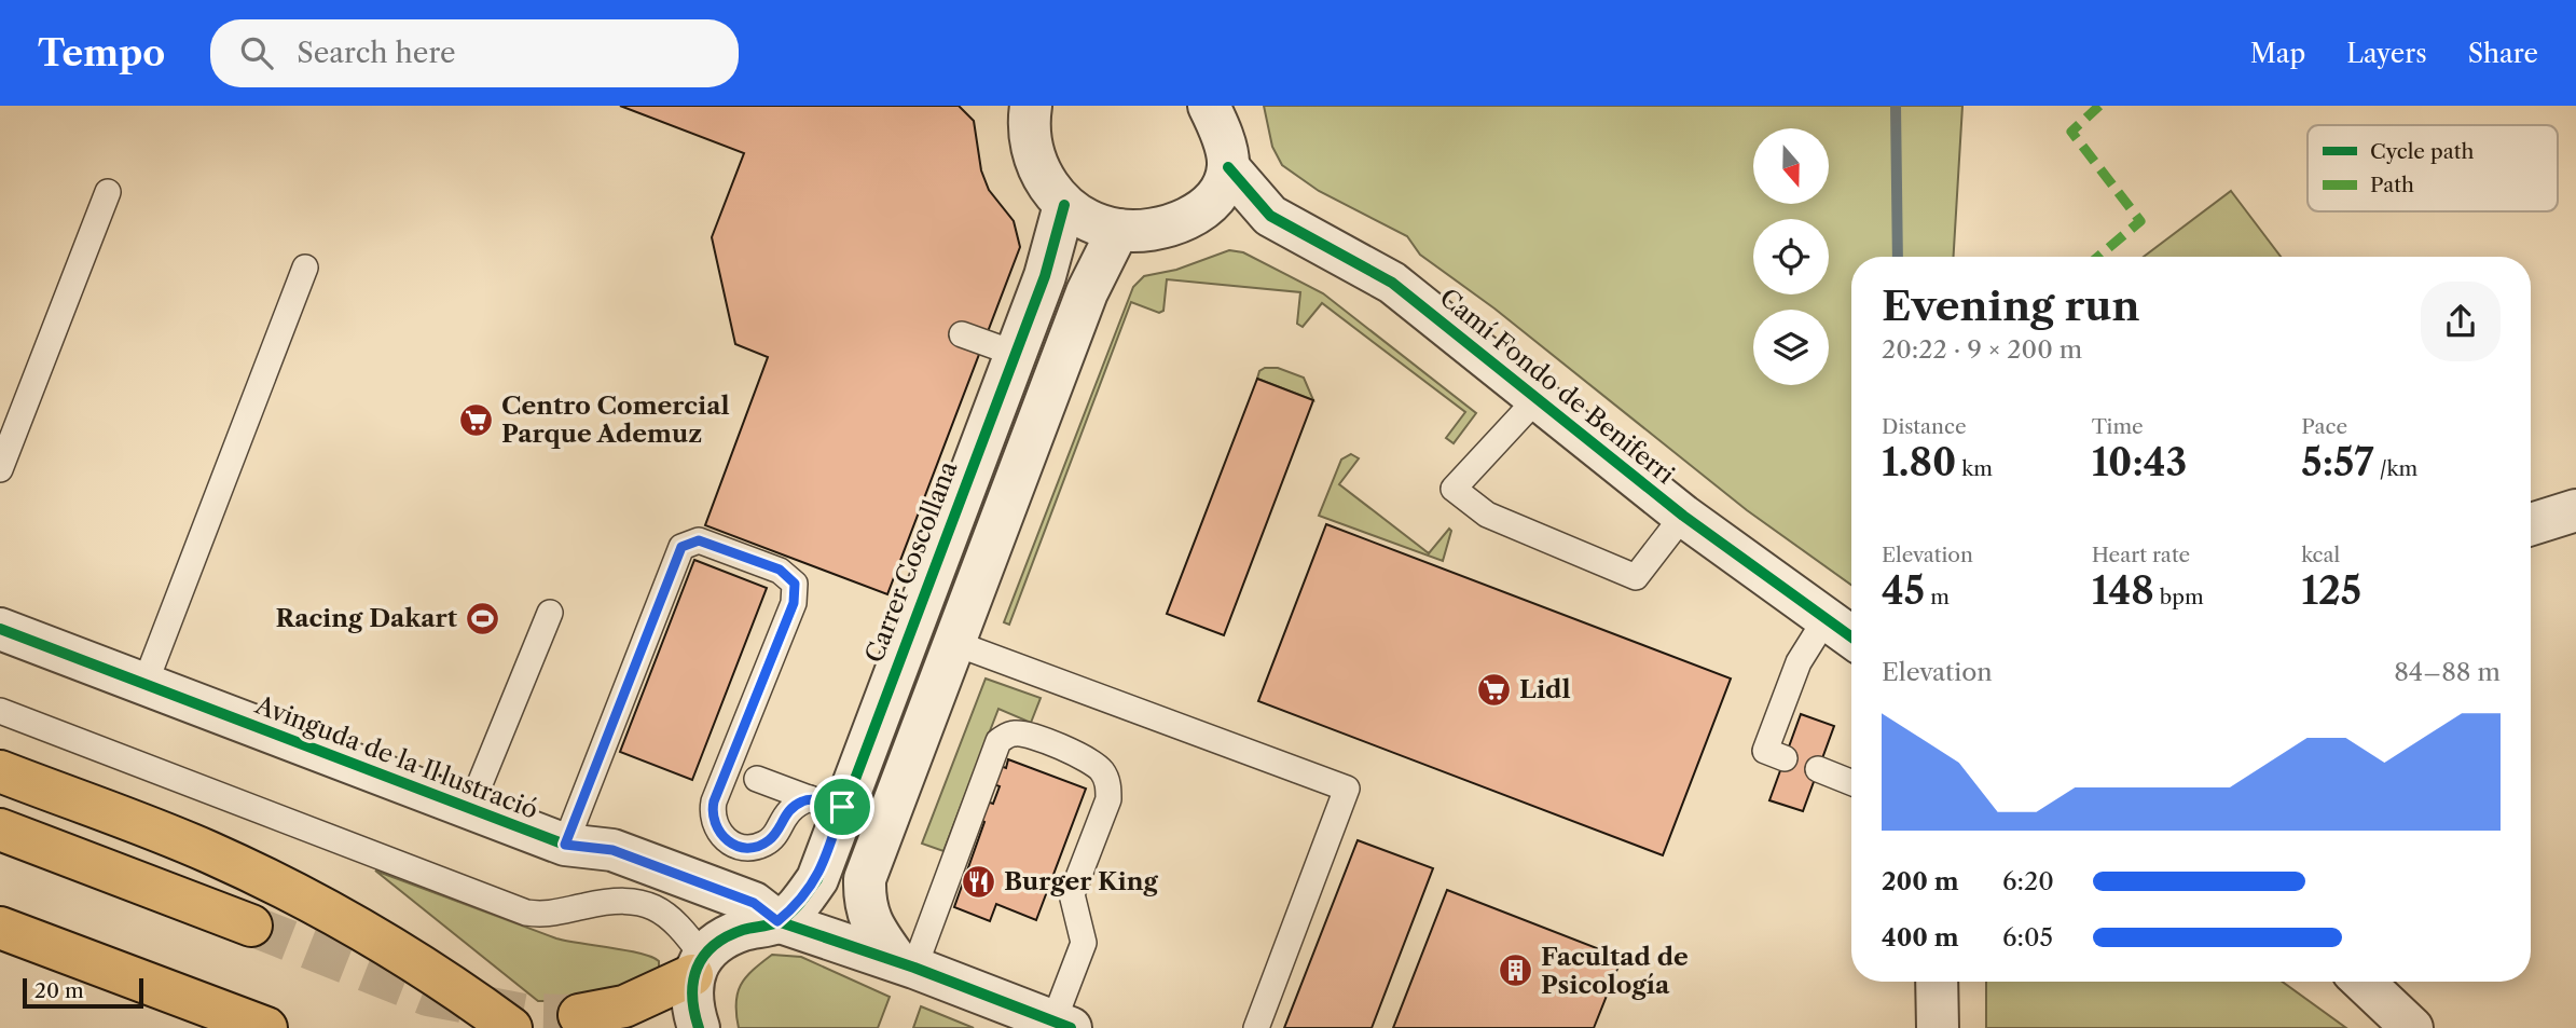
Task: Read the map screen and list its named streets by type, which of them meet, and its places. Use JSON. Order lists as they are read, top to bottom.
{
  "streets": {
    "street": ["Camí Fondo de Beniferri", "Carrer Coscollana", "Avinguda de la Il·lustració"]
  },
  "crossings": [
    ["Carrer Coscollana", "Avinguda de la Il·lustració"]
  ],
  "places": {
    "supermarket": ["Centro Comercial Parque Ademuz", "Lidl"],
    "sports": ["Racing Dakart"],
    "restaurant": ["Burger King"],
    "building": ["Facultad de Psicología"]
  },
  "legend": ["Cycle path", "Path"],
  "scale_bar": "20 m",
  "north": "bottom",
  "page": {
    "header": "Tempo",
    "search": "Search here",
    "nav": ["Map", "Layers", "Share"],
    "heading": ["Evening run", "20:22 · 9 × 200 m"],
    "stats": [
      ["Distance", "1.80 km"],
      ["Time", "10:43"],
      ["Pace", "5:57 /km"],
      ["Elevation", "45 m"],
      ["Heart rate", "148 bpm"],
      ["kcal", "125"]
    ],
    "chart": ["Elevation", "84–88 m"],
    "list": [
      {
        "name": "200 m",
        "note": "6:20"
      },
      {
        "name": "400 m",
        "note": "6:05"
      }
    ],
    "scale": "20 m"
  }
}
